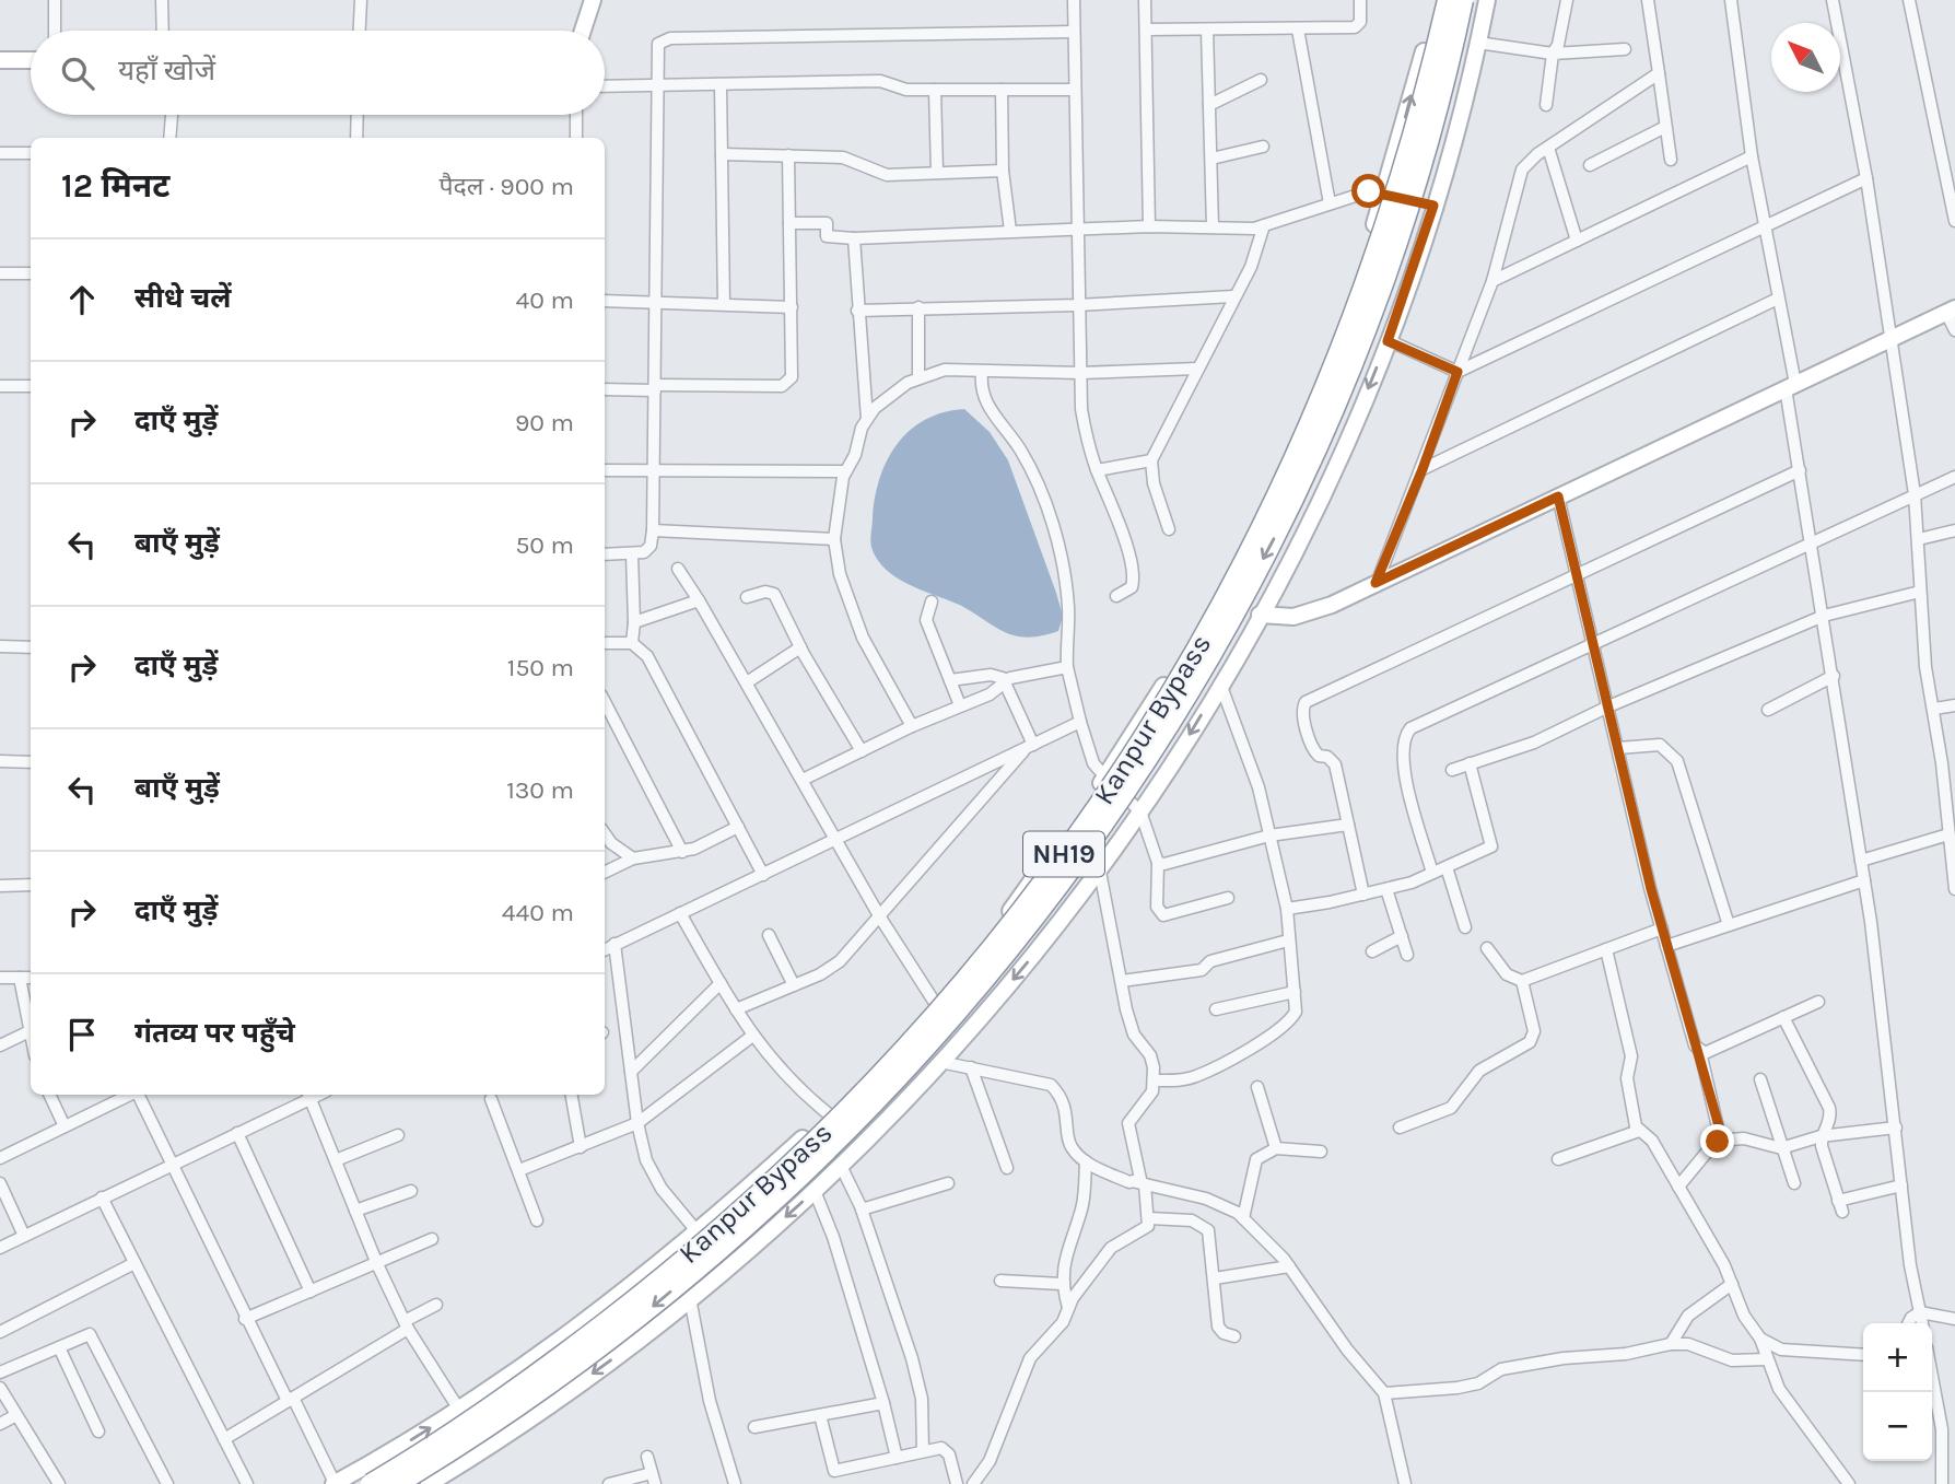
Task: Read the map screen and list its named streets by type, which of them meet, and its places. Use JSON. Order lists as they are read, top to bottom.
{
  "streets": {
    "highway": ["Kanpur Bypass", "NH19"]
  },
  "north": "top left",
  "page": {
    "search": "यहाँ खोजें",
    "heading": ["12 मिनट", "पैदल · 900 m"],
    "list": [
      ["सीधे चलें", "40 m"],
      ["दाएँ मुड़ें", "90 m"],
      ["बाएँ मुड़ें", "50 m"],
      ["दाएँ मुड़ें", "150 m"],
      ["बाएँ मुड़ें", "130 m"],
      ["दाएँ मुड़ें", "440 m"],
      "गंतव्य पर पहुँचे"
    ],
    "map_buttons": ["+", "−"]
  }
}
